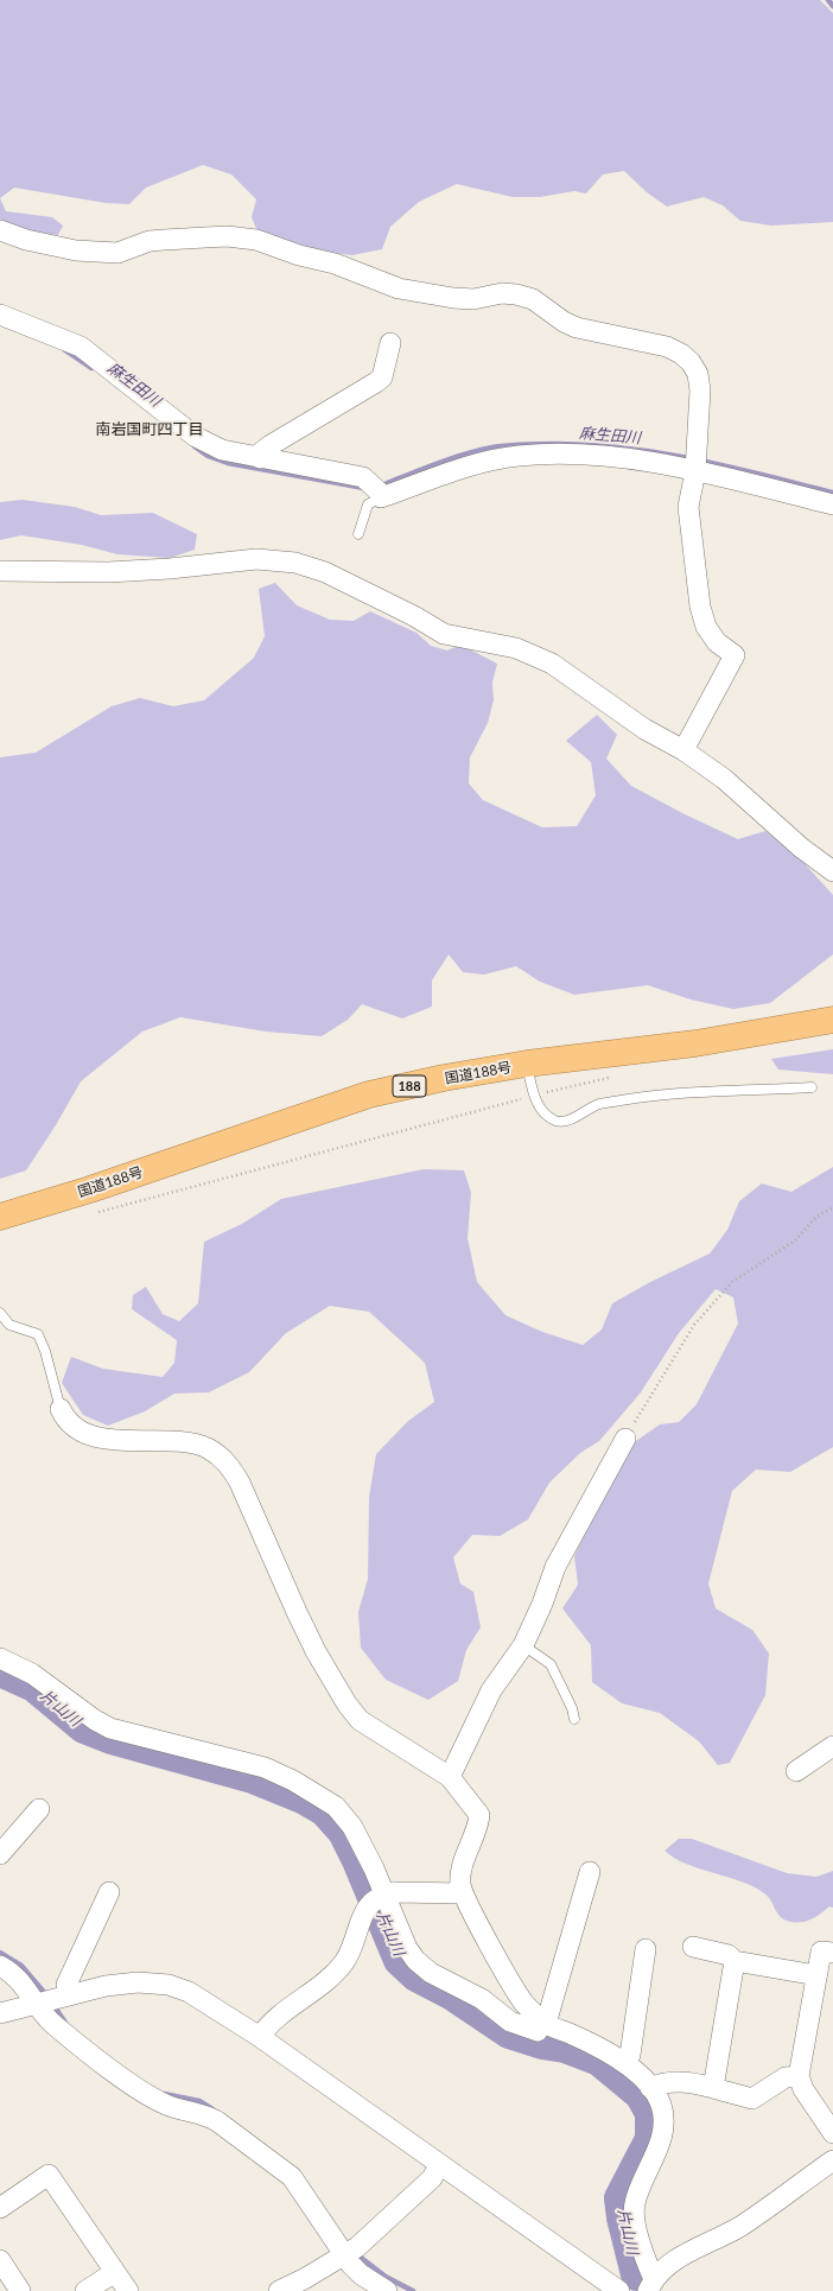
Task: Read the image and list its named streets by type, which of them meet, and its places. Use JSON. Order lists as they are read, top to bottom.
{
  "streets": {
    "highway": ["国道188号", "188"]
  },
  "districts": ["南岩国町四丁目"],
  "water": ["麻生田川", "片山川"]
}
